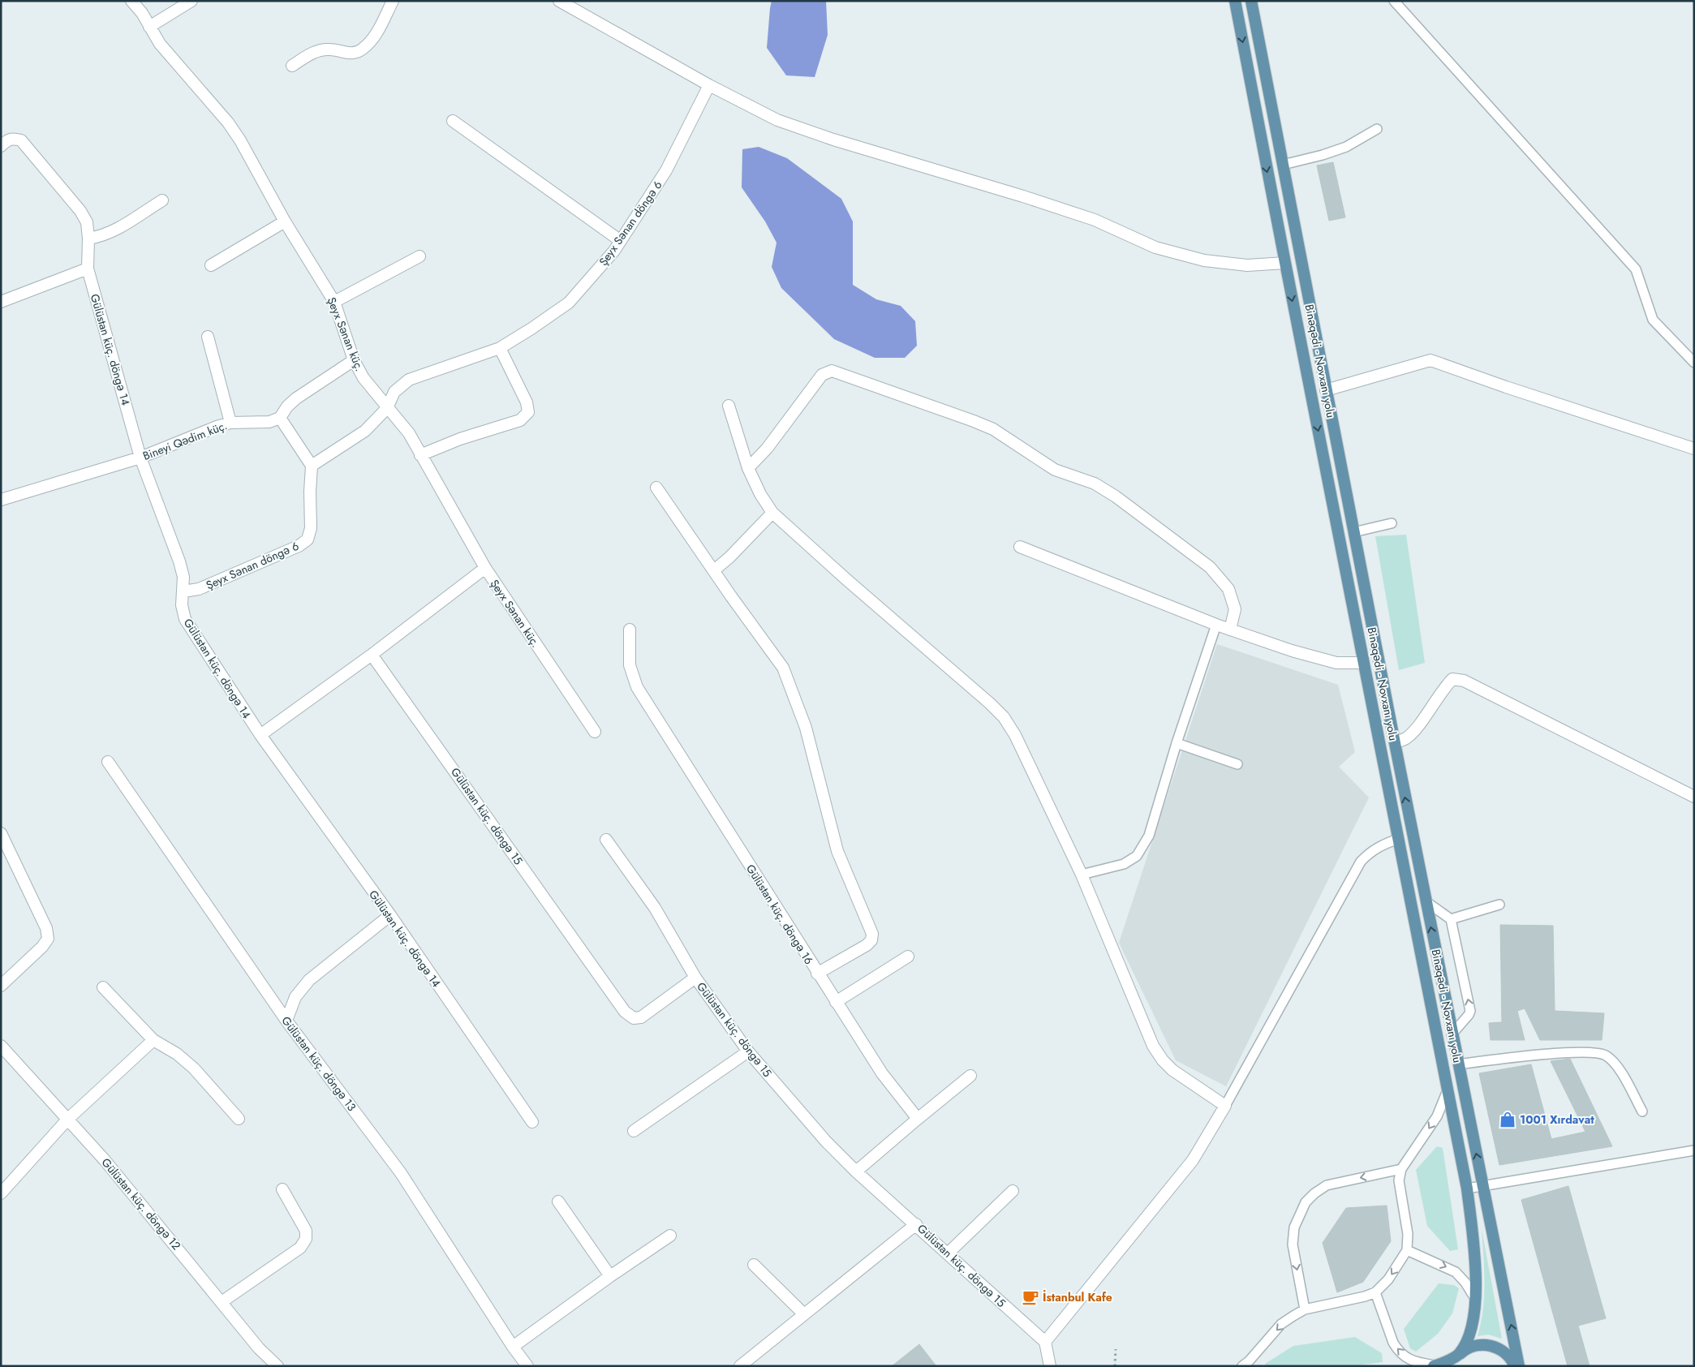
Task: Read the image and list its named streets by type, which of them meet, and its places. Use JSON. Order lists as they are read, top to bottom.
{
  "streets": {
    "main road": ["Binəqədi - Novxanı yolu"],
    "street": [
      "Şeyx Sənan döngə 6",
      "Şeyx Sənan küç.",
      "Gülüstan küç. döngə 14",
      "Bineyi Qədim küç.",
      "Gülüstan küç. döngə 15",
      "Gülüstan küç. döngə 16",
      "Gülüstan küç. döngə 13",
      "Gülüstan küç. döngə 12"
    ]
  },
  "crossings": [
    ["Şeyx Sənan döngə 6", "Şeyx Sənan küç."],
    ["Şeyx Sənan döngə 6", "Gülüstan küç. döngə 14"],
    ["Gülüstan küç. döngə 14", "Bineyi Qədim küç."]
  ],
  "places": {
    "shop": ["1001 Xırdavat"],
    "cafe": ["İstanbul Kafe"]
  }
}
